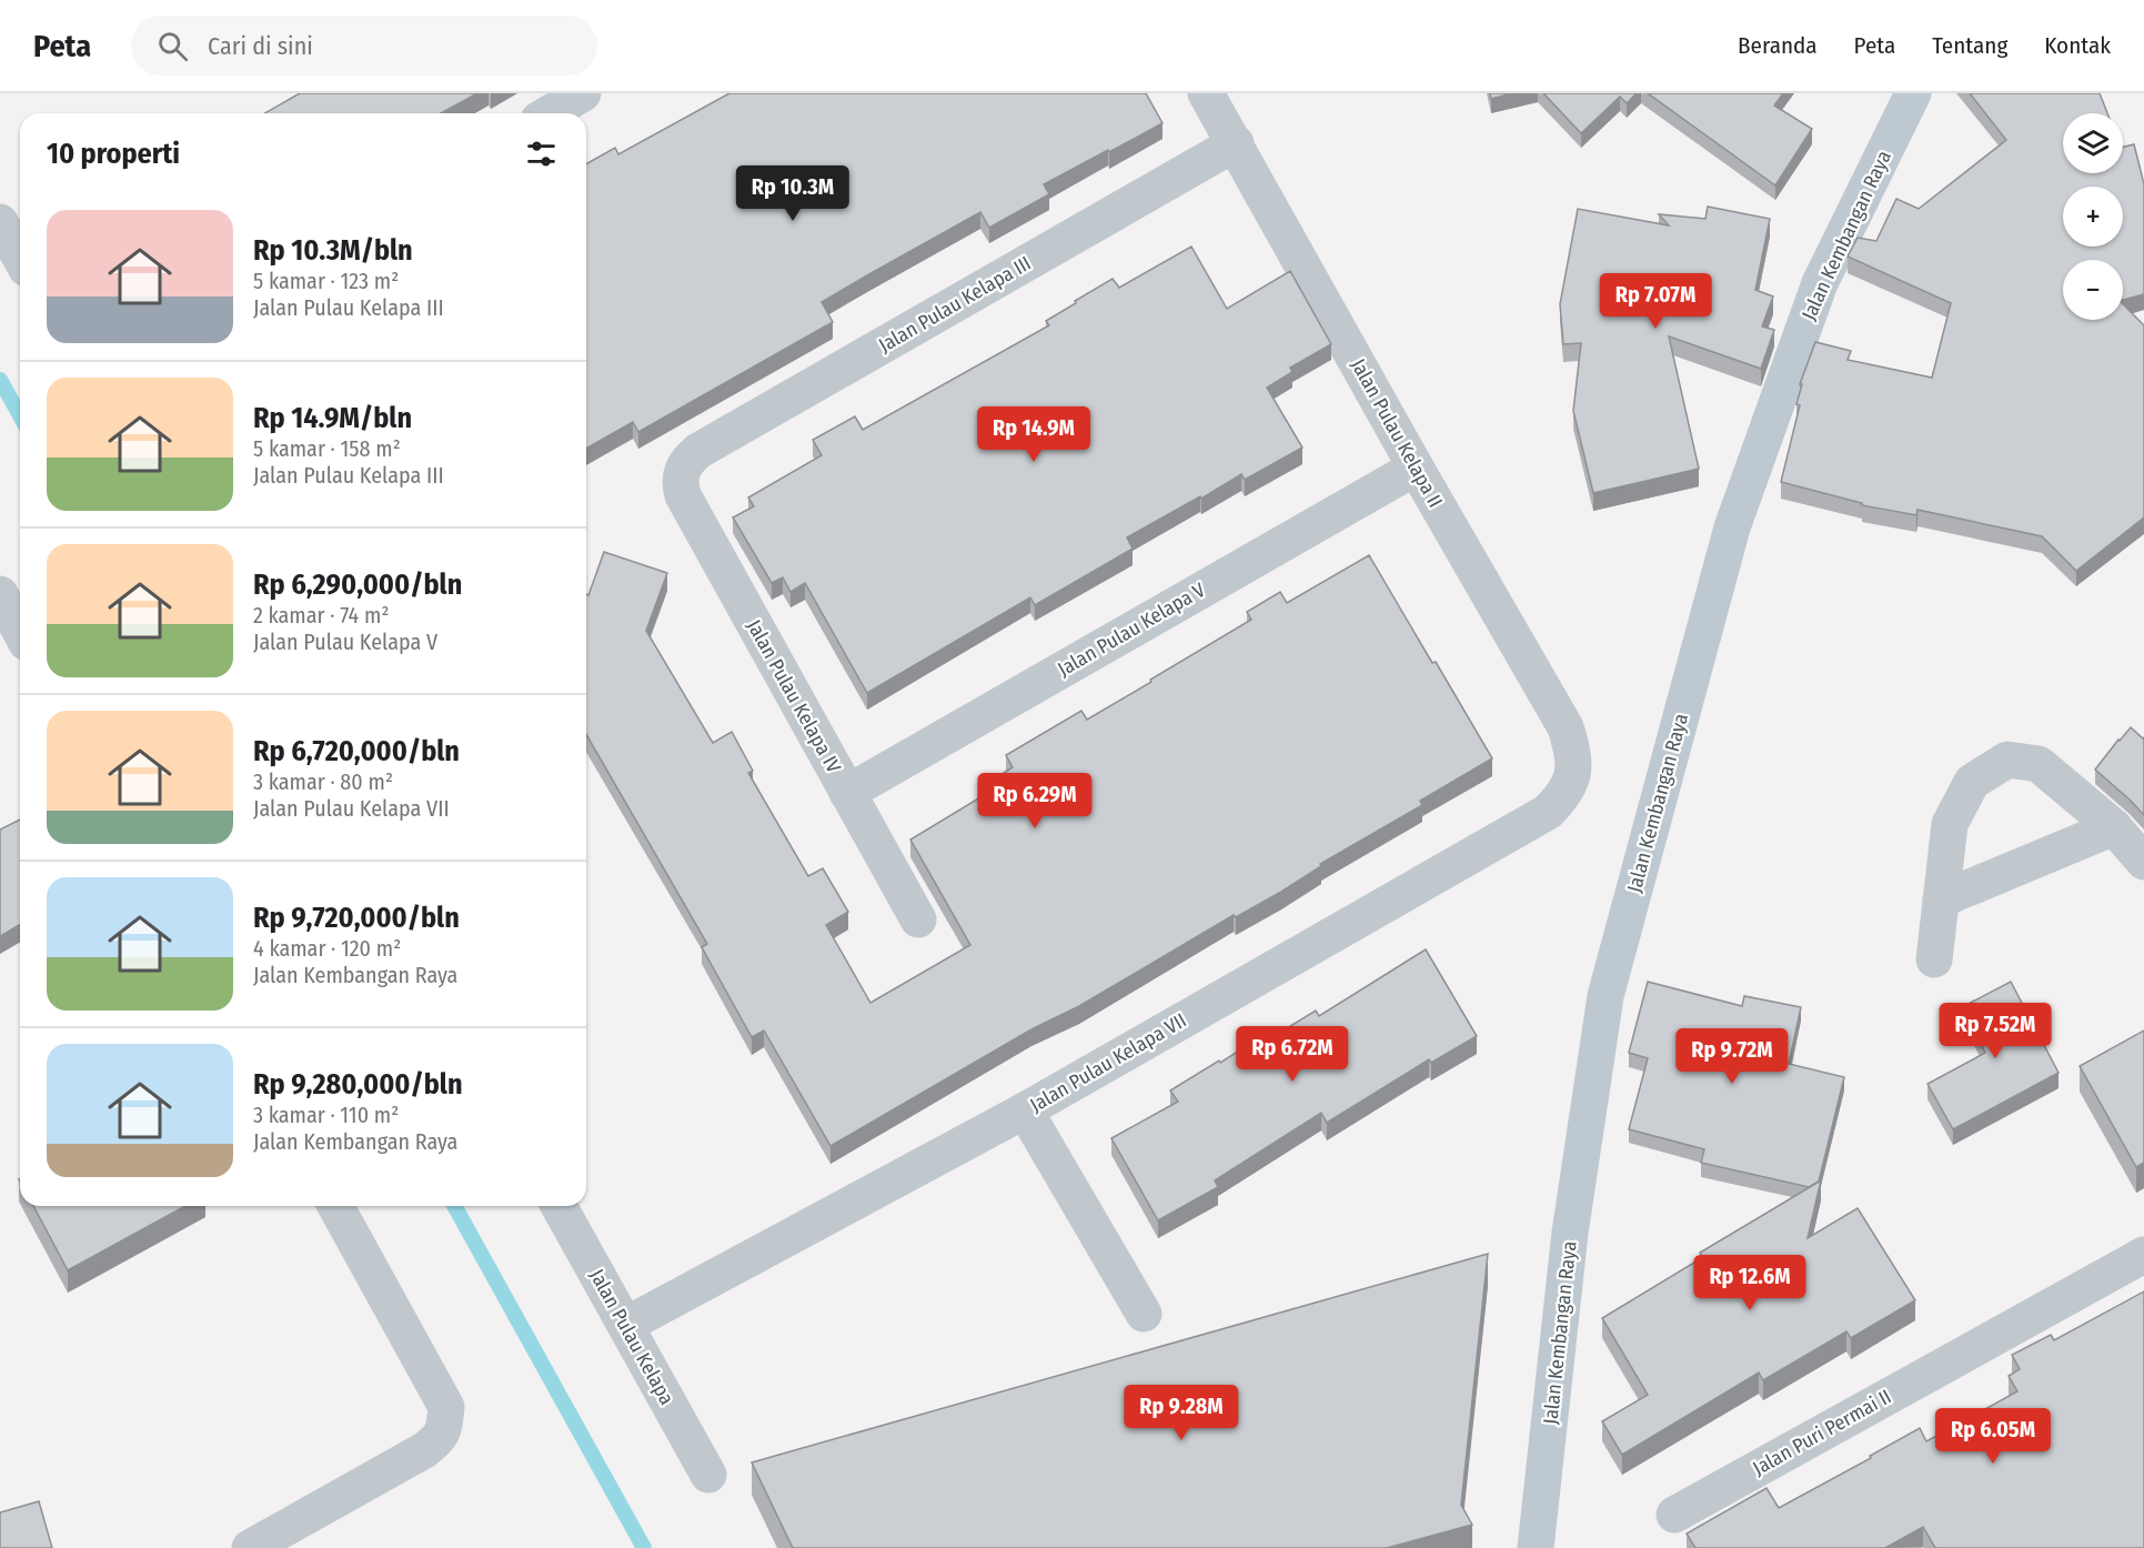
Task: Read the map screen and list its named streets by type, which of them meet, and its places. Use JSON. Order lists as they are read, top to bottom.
{
  "streets": {
    "street": [
      "Jalan Kembangan Raya",
      "Jalan Pulau Kelapa III",
      "Jalan Pulau Kelapa II",
      "Jalan Pulau Kelapa V",
      "Jalan Pulau Kelapa IV",
      "Jalan Pulau Kelapa VII",
      "Jalan Pulau Kelapa",
      "Jalan Puri Permai II"
    ]
  },
  "crossings": [
    ["Jalan Pulau Kelapa III", "Jalan Pulau Kelapa II"],
    ["Jalan Pulau Kelapa III", "Jalan Pulau Kelapa IV"],
    ["Jalan Pulau Kelapa II", "Jalan Pulau Kelapa V"],
    ["Jalan Pulau Kelapa II", "Jalan Pulau Kelapa VII"],
    ["Jalan Pulau Kelapa V", "Jalan Pulau Kelapa IV"],
    ["Jalan Pulau Kelapa VII", "Jalan Pulau Kelapa"]
  ],
  "page": {
    "header": "Peta",
    "search": "Cari di sini",
    "nav": [
      "Beranda",
      "Peta",
      "Tentang",
      "Kontak"
    ],
    "map_buttons": ["+", "−"],
    "heading": "10 properti",
    "price": [
      "Rp 10.3M",
      "Rp 7.07M",
      "Rp 14.9M",
      "Rp 6.29M",
      "Rp 7.52M",
      "Rp 6.72M",
      "Rp 9.72M",
      "Rp 12.6M",
      "Rp 9.28M",
      "Rp 6.05M"
    ],
    "list": [
      {
        "name": "Rp 10.3M/bln",
        "note": "5 kamar · 123 m² · Jalan Pulau Kelapa III"
      },
      {
        "name": "Rp 14.9M/bln",
        "note": "5 kamar · 158 m² · Jalan Pulau Kelapa III"
      },
      {
        "name": "Rp 6,290,000/bln",
        "note": "2 kamar · 74 m² · Jalan Pulau Kelapa V"
      },
      {
        "name": "Rp 6,720,000/bln",
        "note": "3 kamar · 80 m² · Jalan Pulau Kelapa VII"
      },
      {
        "name": "Rp 9,720,000/bln",
        "note": "4 kamar · 120 m² · Jalan Kembangan Raya"
      },
      {
        "name": "Rp 9,280,000/bln",
        "note": "3 kamar · 110 m² · Jalan Kembangan Raya"
      }
    ]
  }
}
